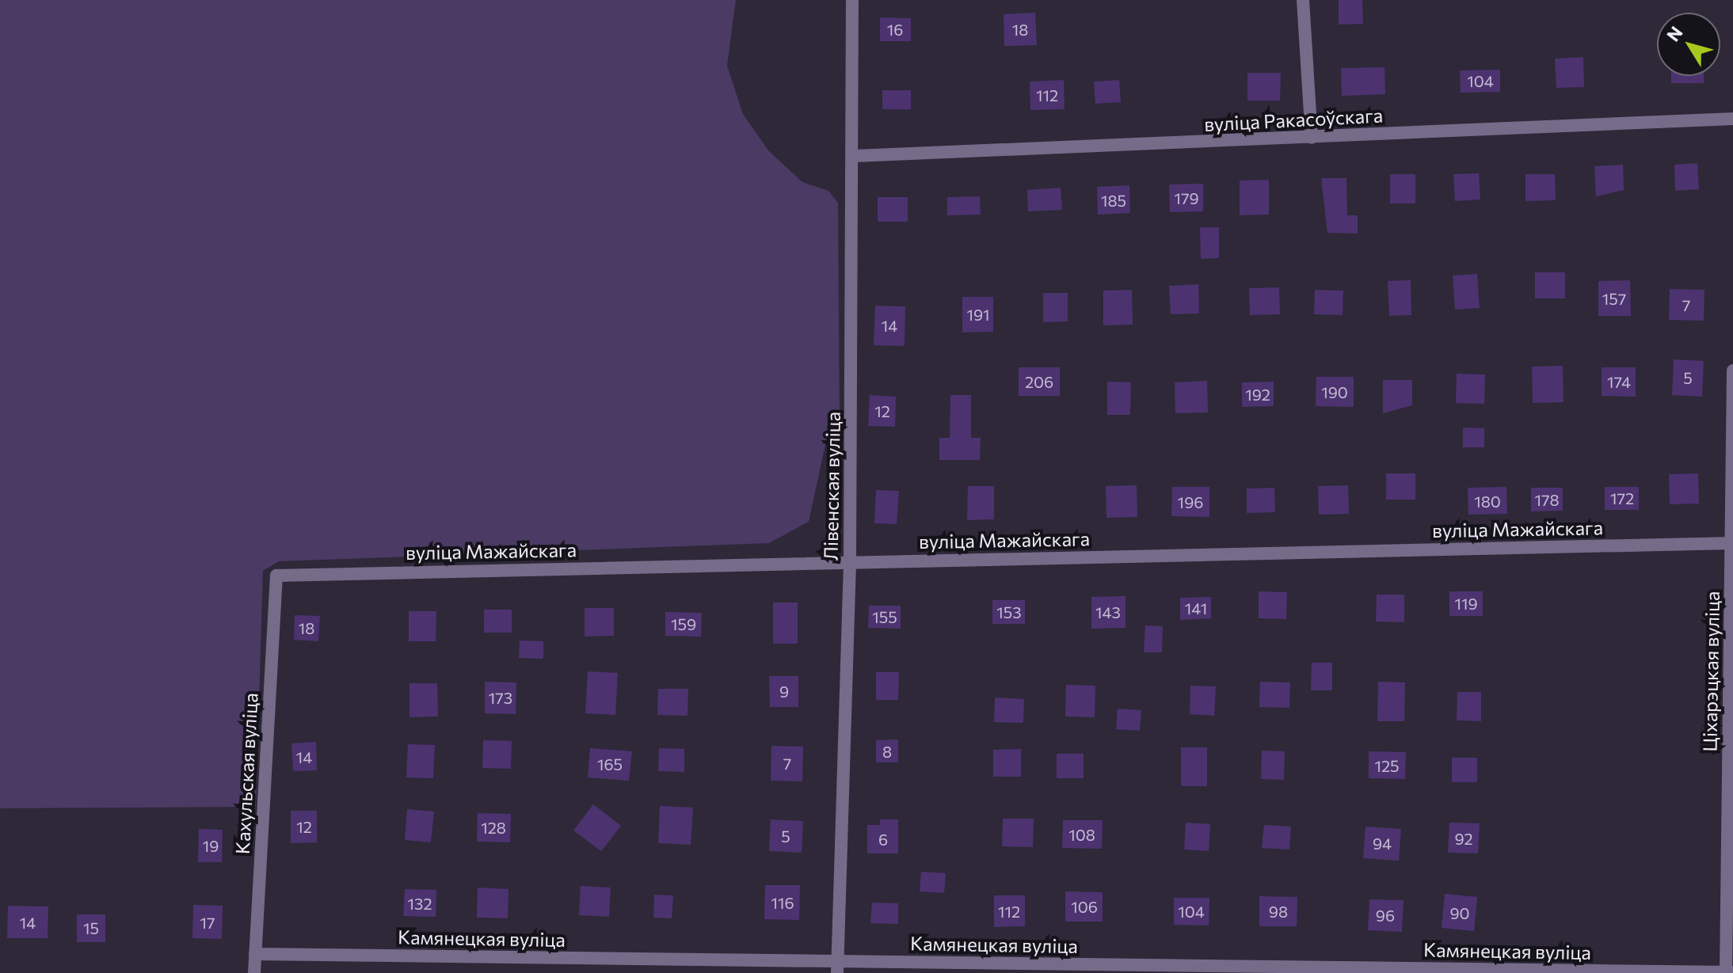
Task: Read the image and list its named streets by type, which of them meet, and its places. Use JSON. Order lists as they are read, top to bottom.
{
  "streets": {
    "street": [
      "вуліца Ракасоўскага",
      "Лівенская вуліца",
      "вуліца Мажайскага",
      "Ціхарэцкая вуліца",
      "Кахульская вуліца",
      "Камянецкая вуліца"
    ]
  },
  "crossings": [
    ["вуліца Ракасоўскага", "Лівенская вуліца"],
    ["Лівенская вуліца", "вуліца Мажайскага"],
    ["Лівенская вуліца", "Камянецкая вуліца"],
    ["вуліца Мажайскага", "Ціхарэцкая вуліца"],
    ["вуліца Мажайскага", "Кахульская вуліца"],
    ["Ціхарэцкая вуліца", "Камянецкая вуліца"],
    ["Кахульская вуліца", "Камянецкая вуліца"]
  ],
  "house_numbers": [
    "16",
    "18",
    "104",
    "112",
    "179",
    "185",
    "157",
    "7",
    "191",
    "14",
    "5",
    "206",
    "174",
    "190",
    "192",
    "12",
    "172",
    "178",
    "180",
    "196",
    "119",
    "141",
    "153",
    "143",
    "155",
    "159",
    "18",
    "9",
    "173",
    "8",
    "14",
    "7",
    "165",
    "125",
    "12",
    "128",
    "108",
    "5",
    "92",
    "6",
    "94",
    "19",
    "116",
    "132",
    "106",
    "112",
    "104",
    "98",
    "90",
    "96",
    "14",
    "17",
    "15"
  ],
  "north": "top left"
}
